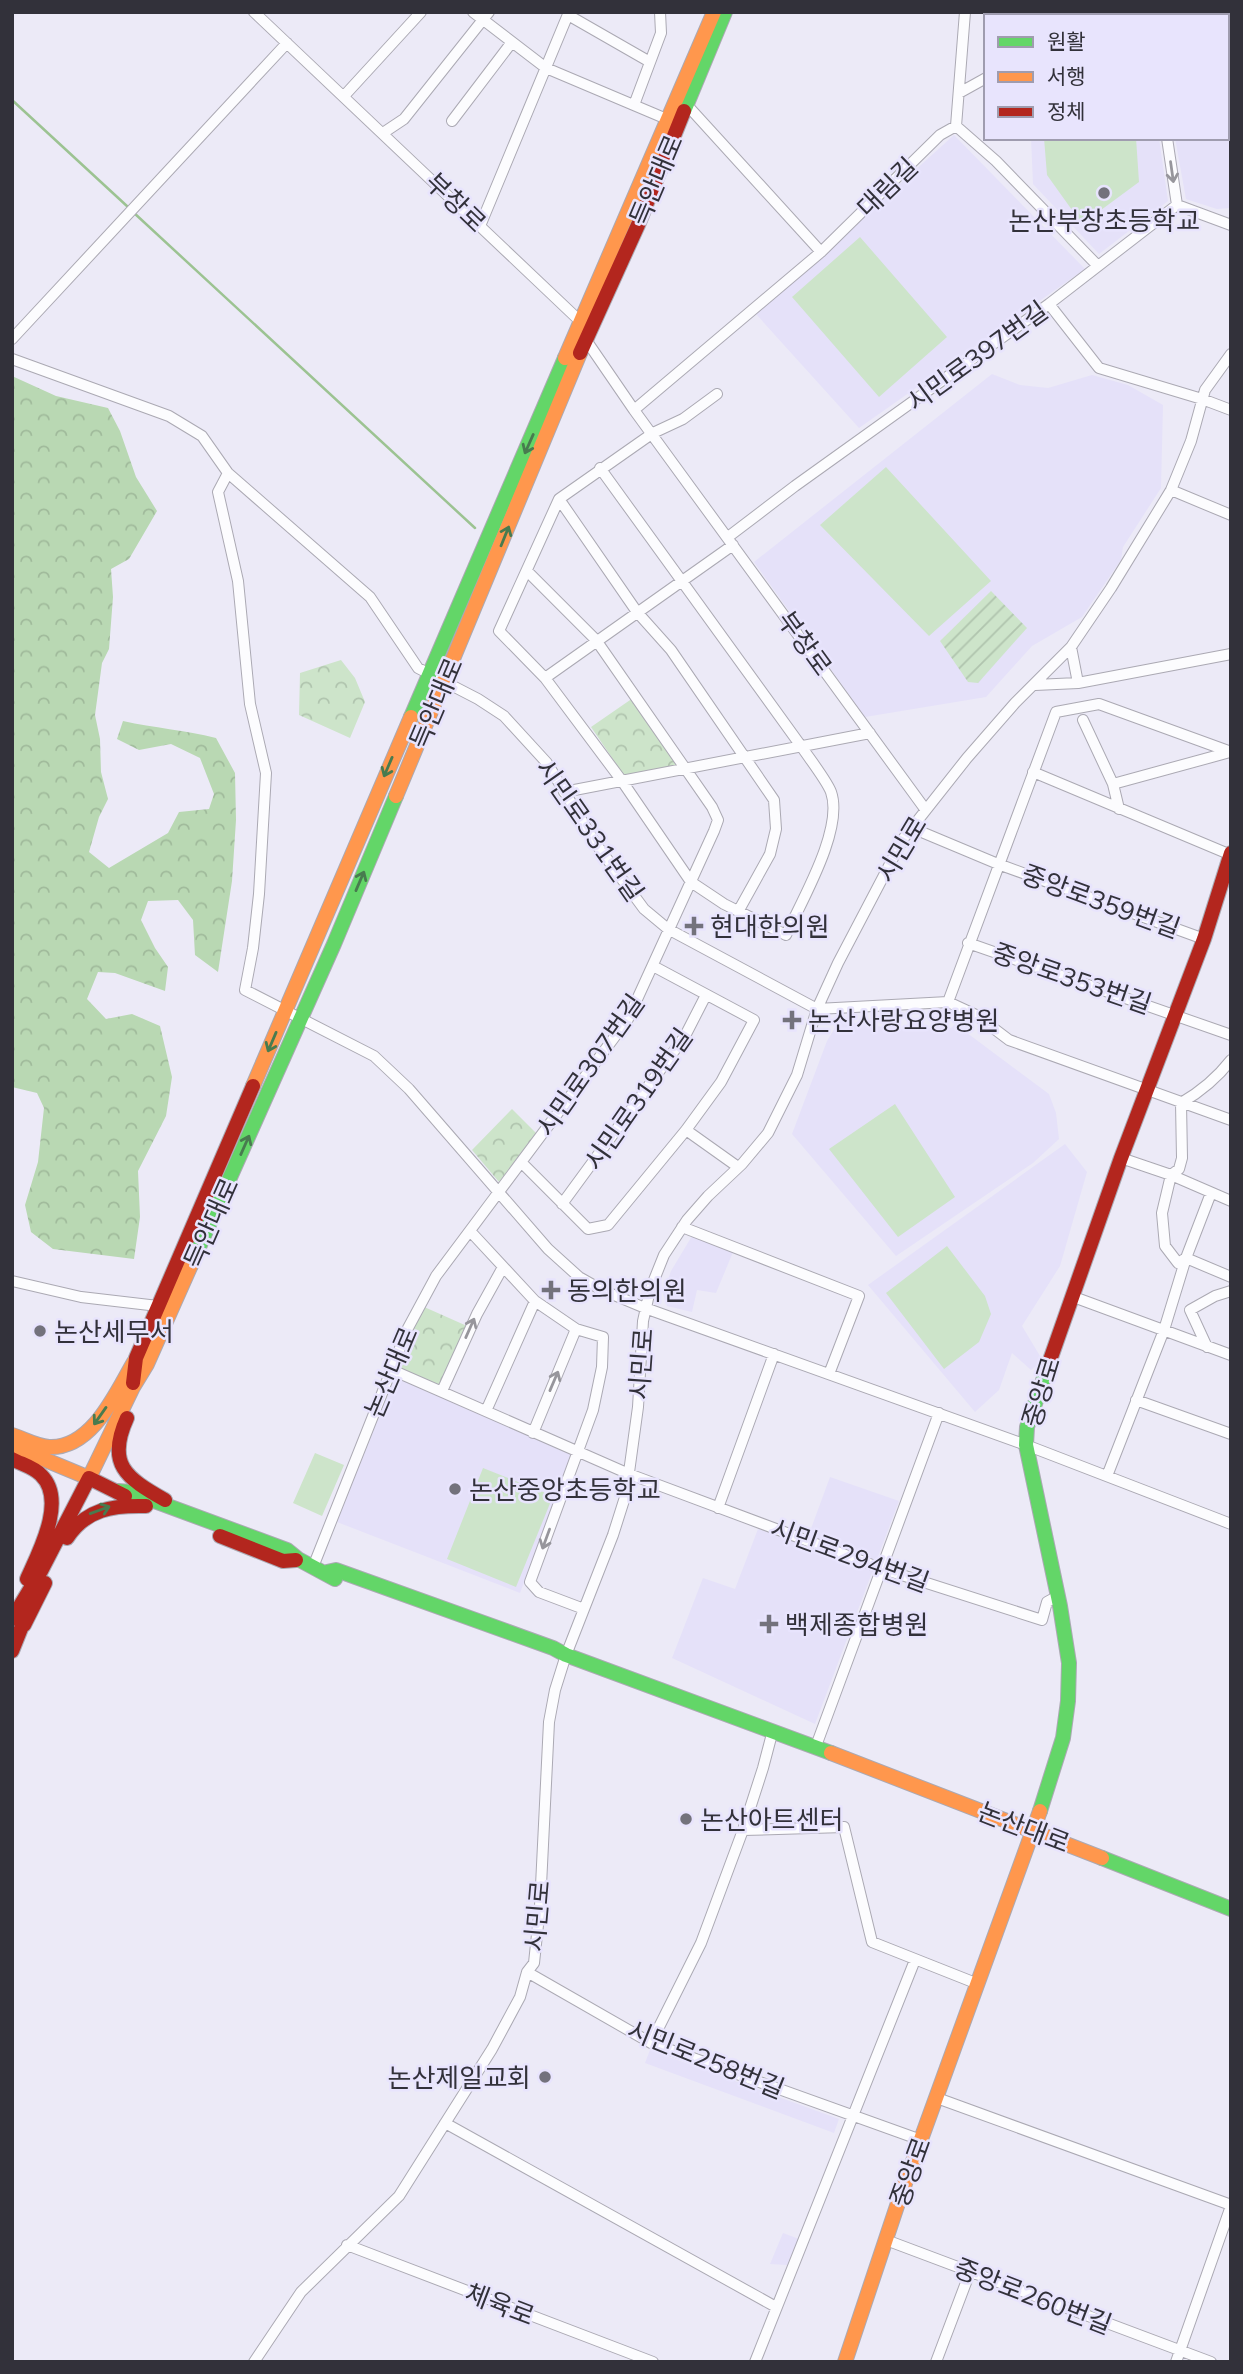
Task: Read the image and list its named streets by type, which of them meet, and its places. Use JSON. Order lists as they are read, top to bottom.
{
  "streets": {
    "street": [
      "득안대로",
      "대림길",
      "부창로",
      "시민로397번길",
      "시민로331번길",
      "시민로",
      "중앙로359번길",
      "중앙로353번길",
      "시민로307번길",
      "시민로319번길",
      "논산대로",
      "중앙로",
      "시민로294번길",
      "시민로258번길",
      "중앙로260번길",
      "체육로"
    ]
  },
  "crossings": [
    ["득안대로", "부창로"],
    ["득안대로", "시민로331번길"],
    ["득안대로", "논산대로"],
    ["부창로", "시민로397번길"],
    ["부창로", "시민로"],
    ["시민로331번길", "시민로"],
    ["시민로331번길", "시민로307번길"],
    ["시민로", "중앙로359번길"],
    ["시민로", "논산대로"],
    ["시민로", "시민로294번길"],
    ["시민로", "시민로258번길"],
    ["시민로", "체육로"],
    ["중앙로359번길", "중앙로353번길"],
    ["중앙로359번길", "중앙로"],
    ["중앙로353번길", "중앙로"],
    ["시민로307번길", "논산대로"],
    ["논산대로", "중앙로"],
    ["논산대로", "시민로294번길"],
    ["중앙로", "시민로294번길"],
    ["중앙로", "시민로258번길"],
    ["중앙로", "중앙로260번길"]
  ],
  "places": {
    "other": [
      "논산부창초등학교",
      "논산세무서",
      "논산중앙초등학교",
      "논산아트센터",
      "논산제일교회"
    ],
    "health": [
      "현대한의원",
      "논산사랑요양병원",
      "동의한의원",
      "백제종합병원"
    ]
  },
  "legend": ["원활", "서행", "정체"]
}
